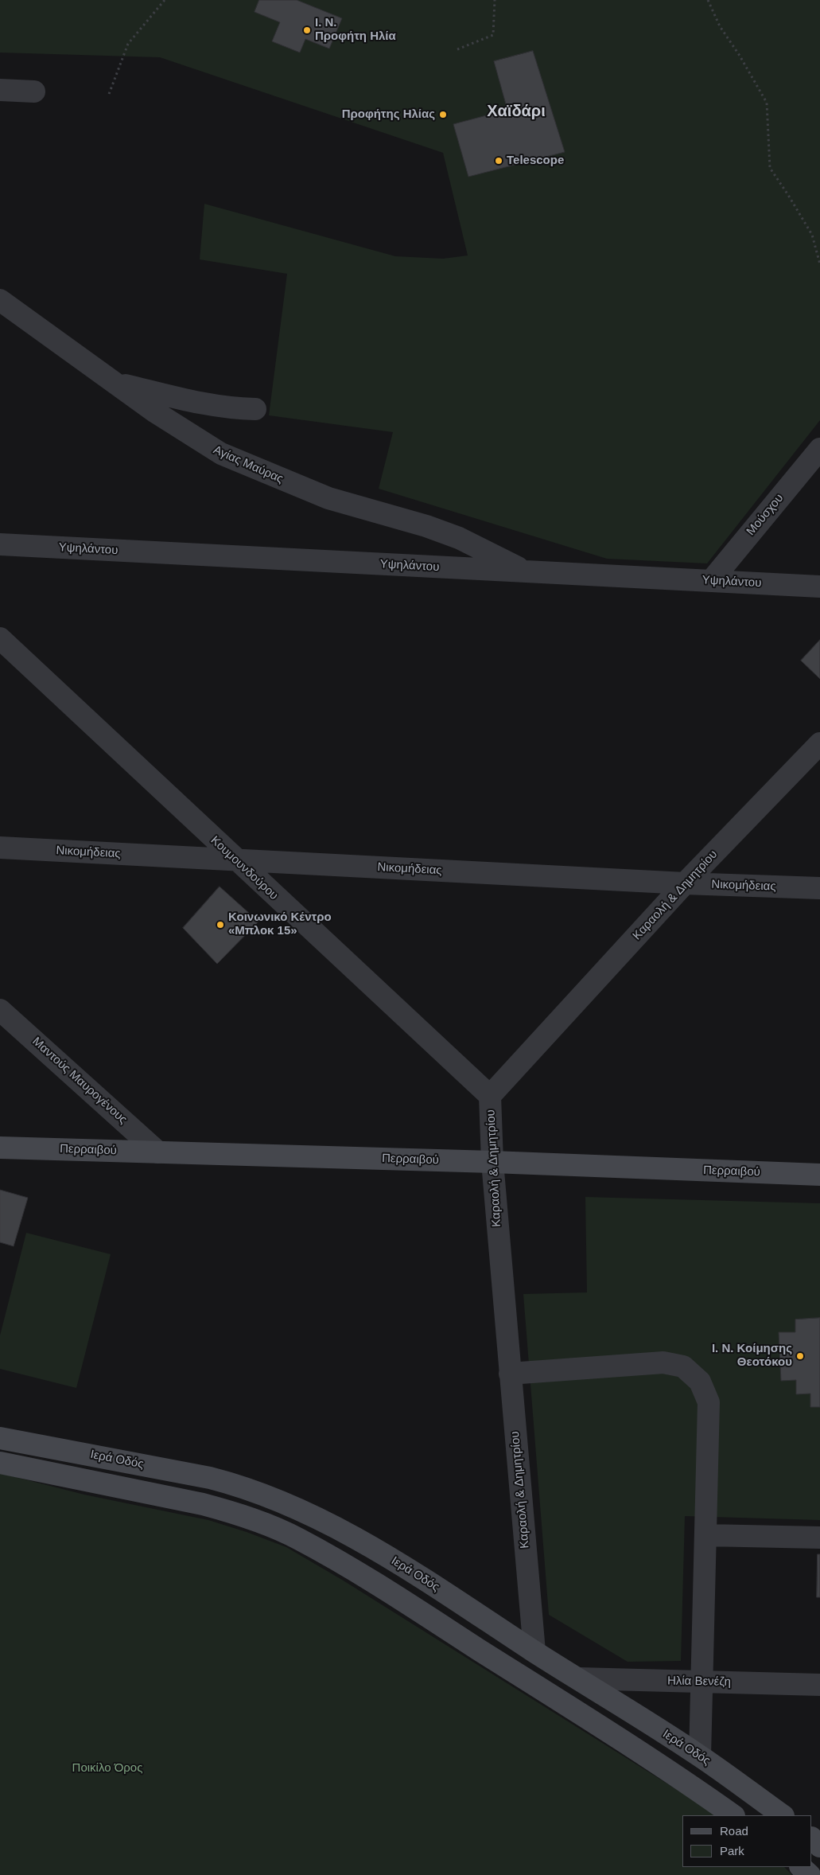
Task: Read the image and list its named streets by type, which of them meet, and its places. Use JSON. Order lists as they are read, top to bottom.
{
  "streets": {
    "main road": ["Περραιβού", "Ιερά Οδός"],
    "street": [
      "Αγίας Μαύρας",
      "Μούσχου",
      "Υψηλάντου",
      "Νικομήδειας",
      "Κουμουνδούρου",
      "Καραολή & Δημητρίου",
      "Μαντούς Μαυρογένους",
      "Ηλία Βενέζη"
    ]
  },
  "crossings": [
    ["Αγίας Μαύρας", "Υψηλάντου"],
    ["Μούσχου", "Υψηλάντου"],
    ["Νικομήδειας", "Κουμουνδούρου"],
    ["Νικομήδειας", "Καραολή & Δημητρίου"],
    ["Κουμουνδούρου", "Καραολή & Δημητρίου"],
    ["Καραολή & Δημητρίου", "Περραιβού"],
    ["Καραολή & Δημητρίου", "Ιερά Οδός"],
    ["Μαντούς Μαυρογένους", "Περραιβού"],
    ["Ιερά Οδός", "Ηλία Βενέζη"]
  ],
  "districts": ["Χαϊδάρι"],
  "parks": ["Ποικίλο Όρος"],
  "places": [
    "Ι. Ν. Προφήτη Ηλία",
    "Προφήτης Ηλίας",
    "Telescope",
    "Κοινωνικό Κέντρο «Μπλοκ 15»",
    "Ι. Ν. Κοίμησης Θεοτόκου"
  ],
  "legend": ["Road", "Park"]
}
